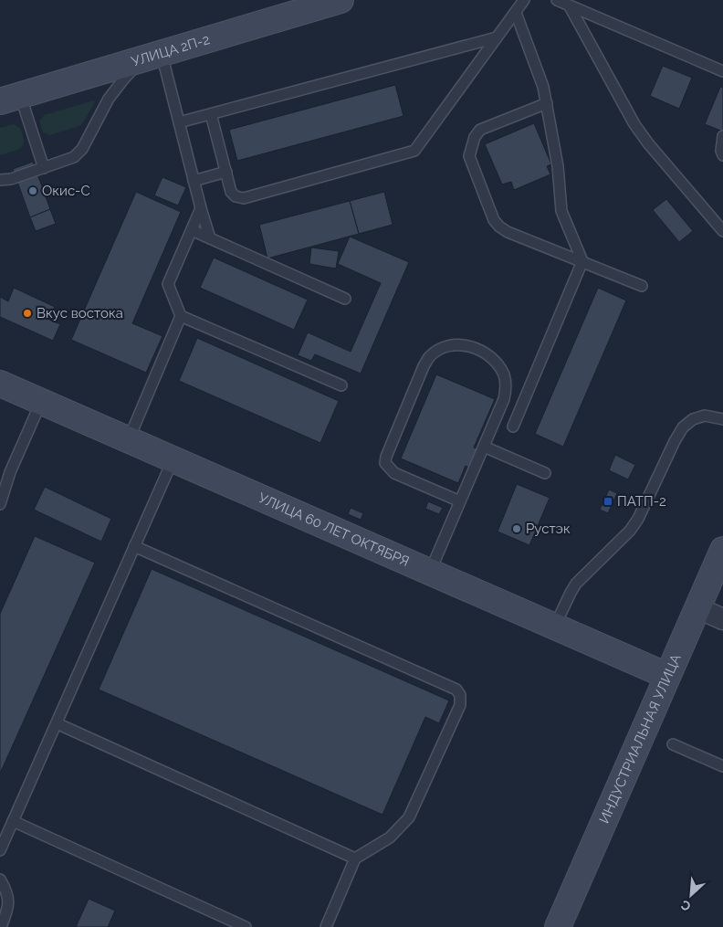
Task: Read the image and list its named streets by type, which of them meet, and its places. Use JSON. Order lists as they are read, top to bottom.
{
  "streets": {
    "main road": ["УЛИЦА 2П-2", "УЛИЦА 60 ЛЕТ ОКТЯБРЯ", "ИНДУСТРИАЛЬНАЯ УЛИЦА"]
  },
  "crossings": [
    ["УЛИЦА 60 ЛЕТ ОКТЯБРЯ", "ИНДУСТРИАЛЬНАЯ УЛИЦА"]
  ],
  "places": {
    "other": ["Окис-С", "Вкус востока", "Рустэк"],
    "transit": ["ПАТП-2"]
  },
  "north": "bottom left"
}
